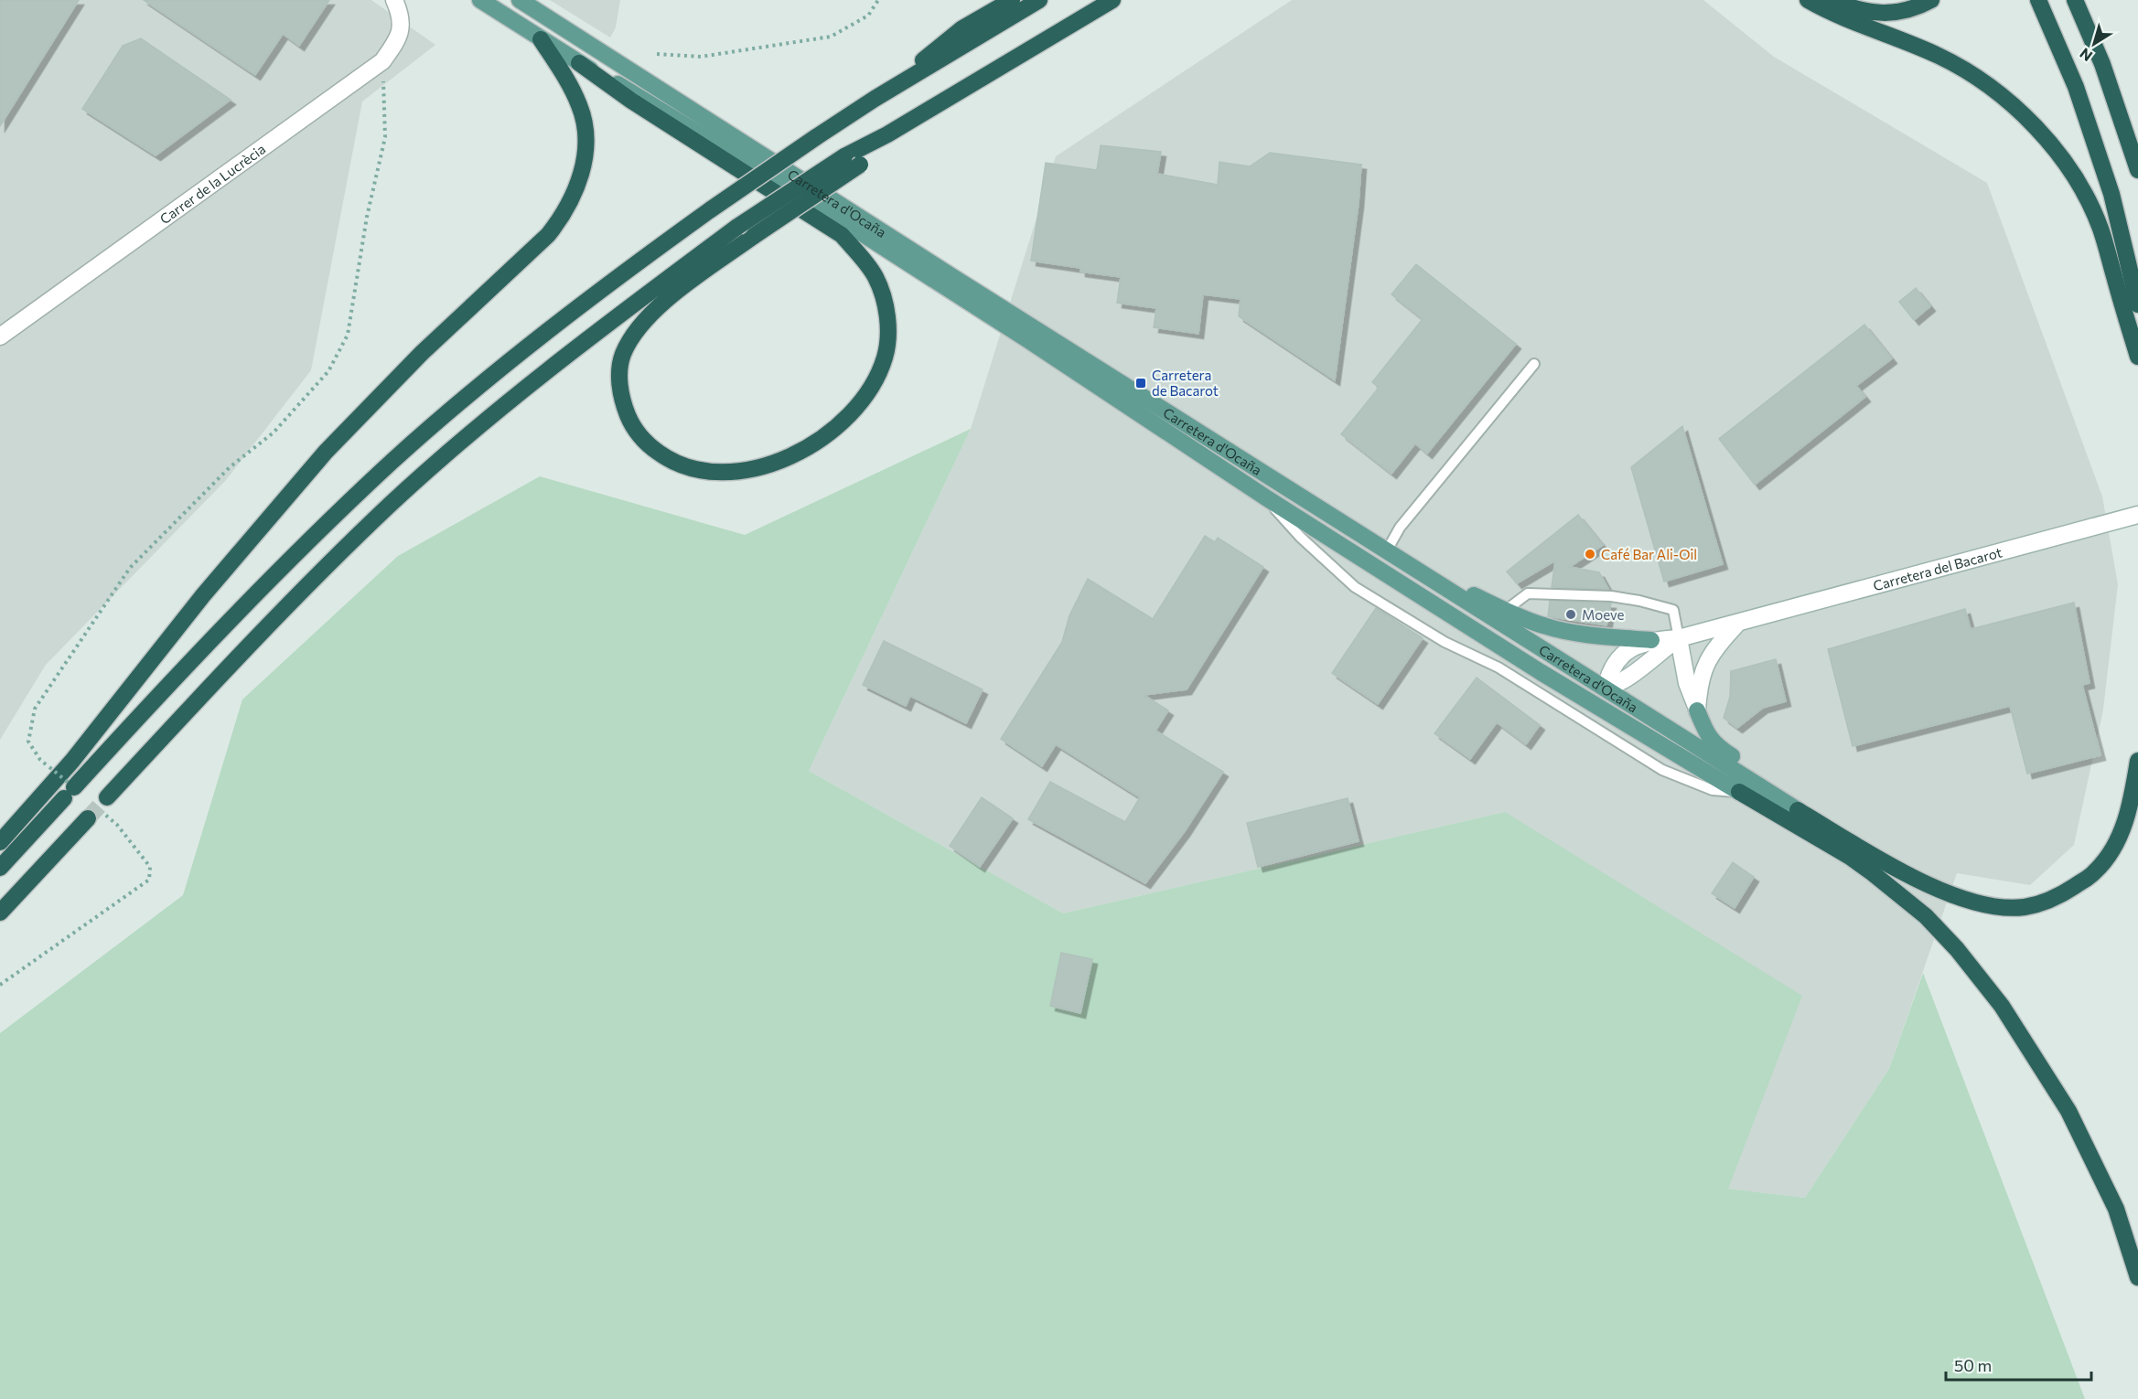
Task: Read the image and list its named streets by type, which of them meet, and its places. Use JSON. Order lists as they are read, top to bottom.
{
  "streets": {
    "main road": ["Carretera d'Ocaña"],
    "street": ["Carrer de la Lucrècia", "Carretera del Bacarot"]
  },
  "crossings": [
    ["Carretera d'Ocaña", "Carretera del Bacarot"]
  ],
  "places": {
    "transit": ["Carretera de Bacarot"],
    "other": ["Café Bar Ali-Oil", "Moeve"]
  },
  "scale_bar": "50 m",
  "north": "bottom left"
}
